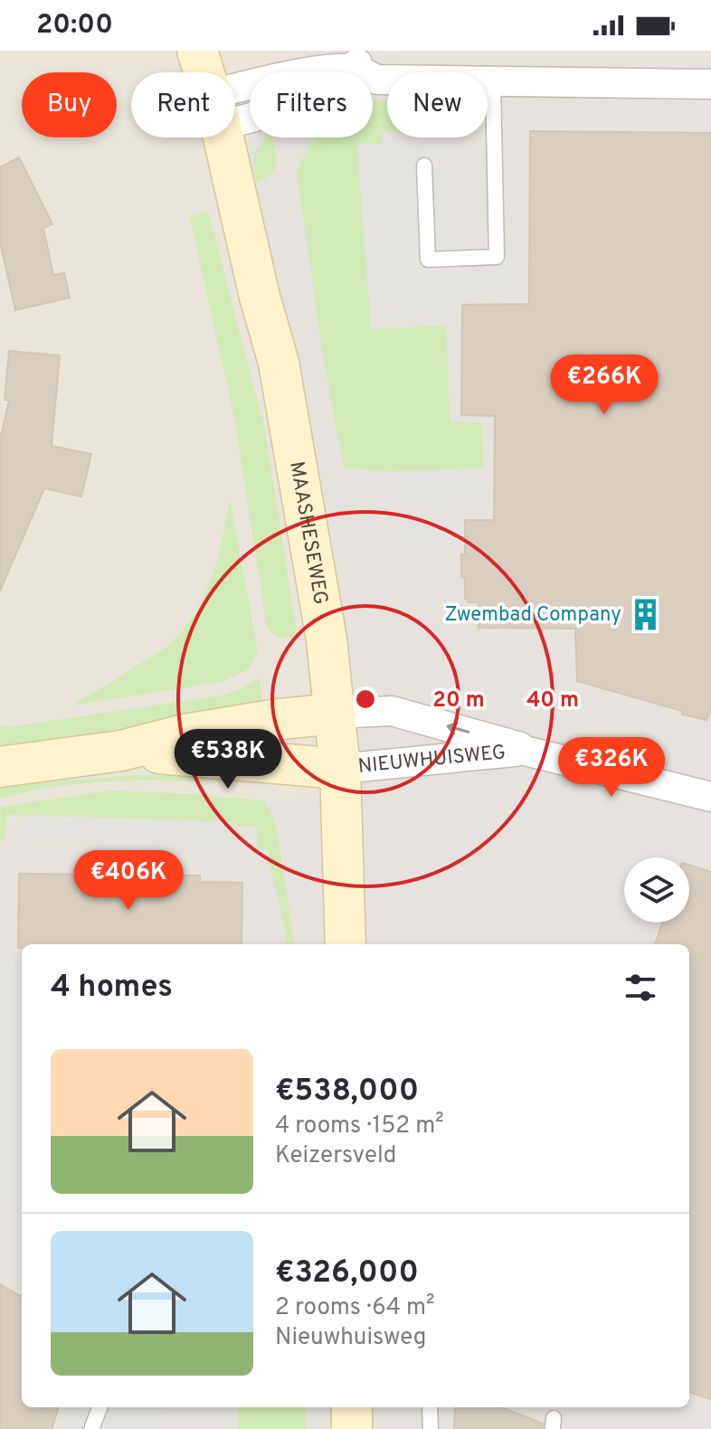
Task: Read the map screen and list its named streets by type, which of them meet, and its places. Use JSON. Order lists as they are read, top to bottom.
{
  "streets": {
    "main road": ["MAASHESEWEG"],
    "street": ["NIEUWHUISWEG"]
  },
  "crossings": [
    ["MAASHESEWEG", "NIEUWHUISWEG"]
  ],
  "places": {
    "building": ["Zwembad Company"]
  },
  "page": {
    "status": "20:00",
    "chip": [
      "Buy",
      "Rent",
      "Filters",
      "New"
    ],
    "price": [
      "€266K",
      "€538K",
      "€326K",
      "€406K"
    ],
    "heading": "4 homes",
    "list": [
      {
        "name": "€538,000",
        "note": "4 rooms · 152 m² · Keizersveld"
      },
      {
        "name": "€326,000",
        "note": "2 rooms · 64 m² · Nieuwhuisweg"
      }
    ]
  },
  "rings": ["20 m", "40 m"]
}
